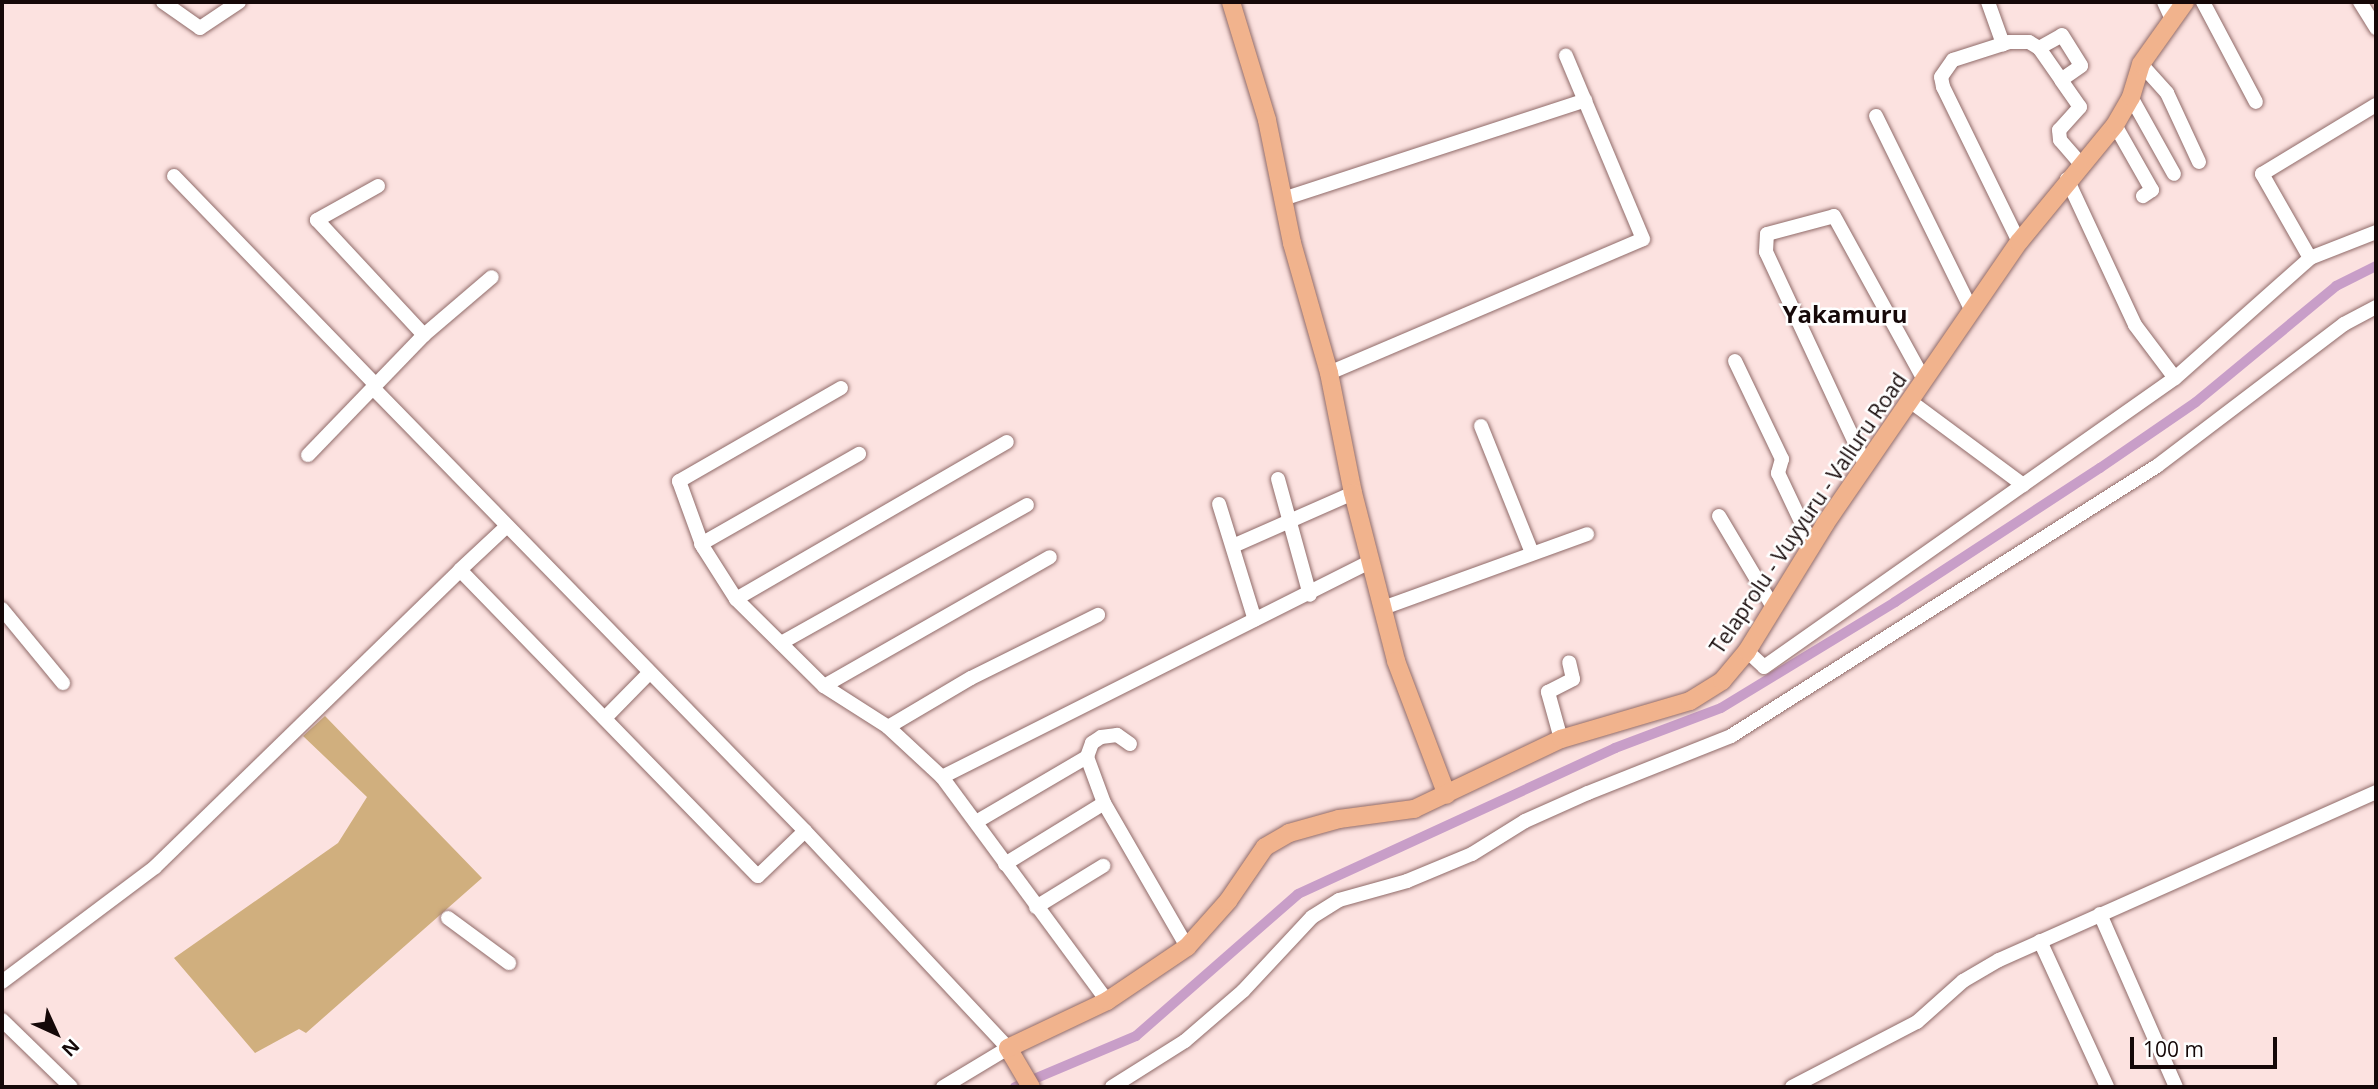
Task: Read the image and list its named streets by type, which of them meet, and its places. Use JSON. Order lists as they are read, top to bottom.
{
  "streets": {
    "main road": ["Telaprolu - Vuyyuru - Valluru Road"]
  },
  "districts": ["Yakamuru"],
  "scale_bar": "100 m",
  "north": "bottom right"
}
